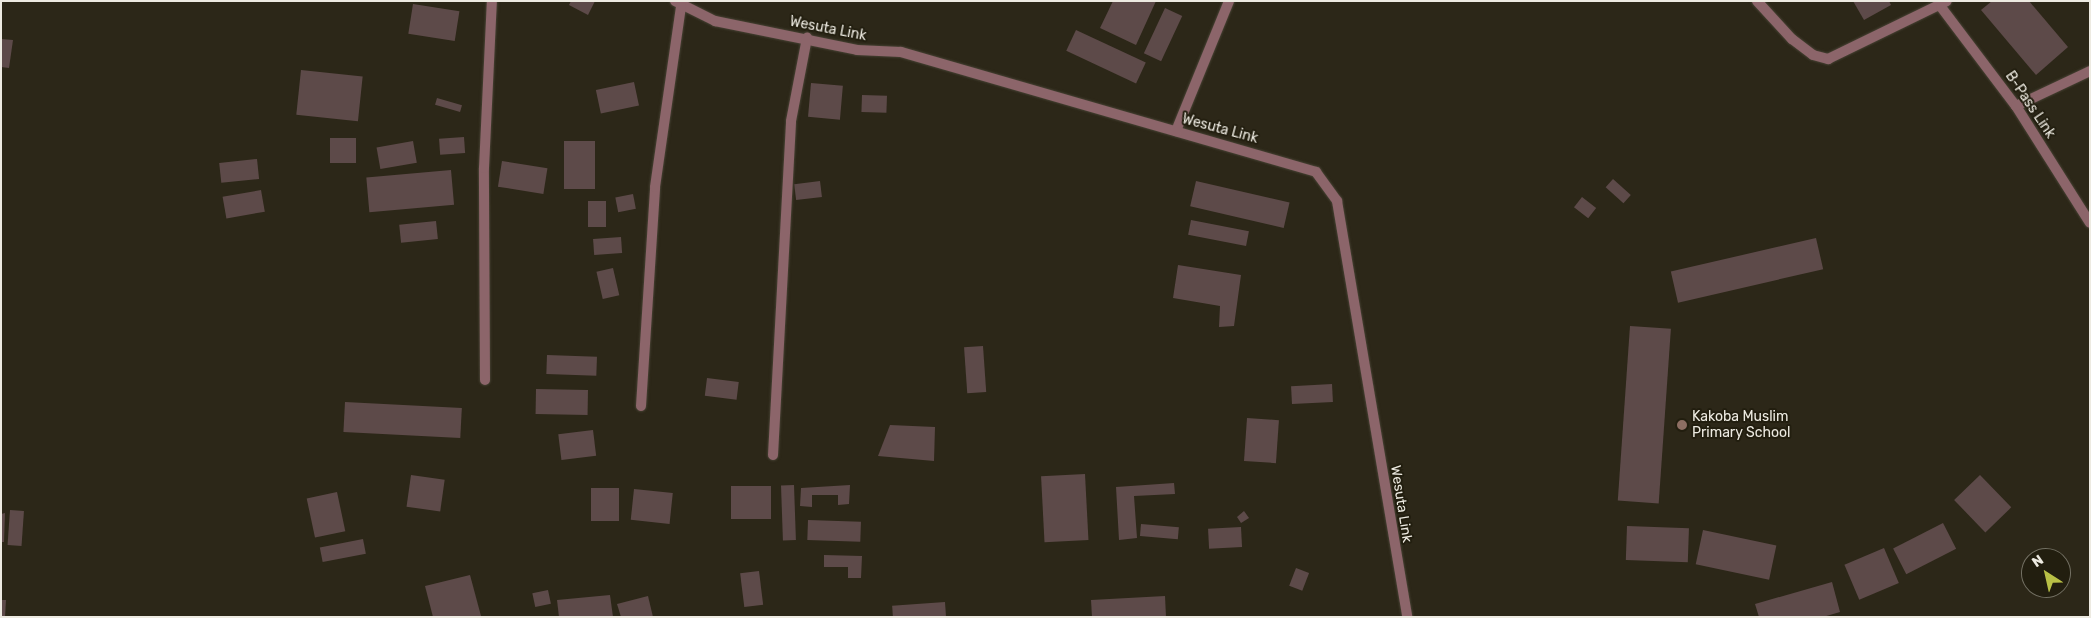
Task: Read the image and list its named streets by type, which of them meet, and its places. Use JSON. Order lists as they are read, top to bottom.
{
  "streets": {
    "street": ["Wesuta Link", "B-Pass Link"]
  },
  "places": ["Kakoba Muslim Primary School"],
  "north": "top left"
}
